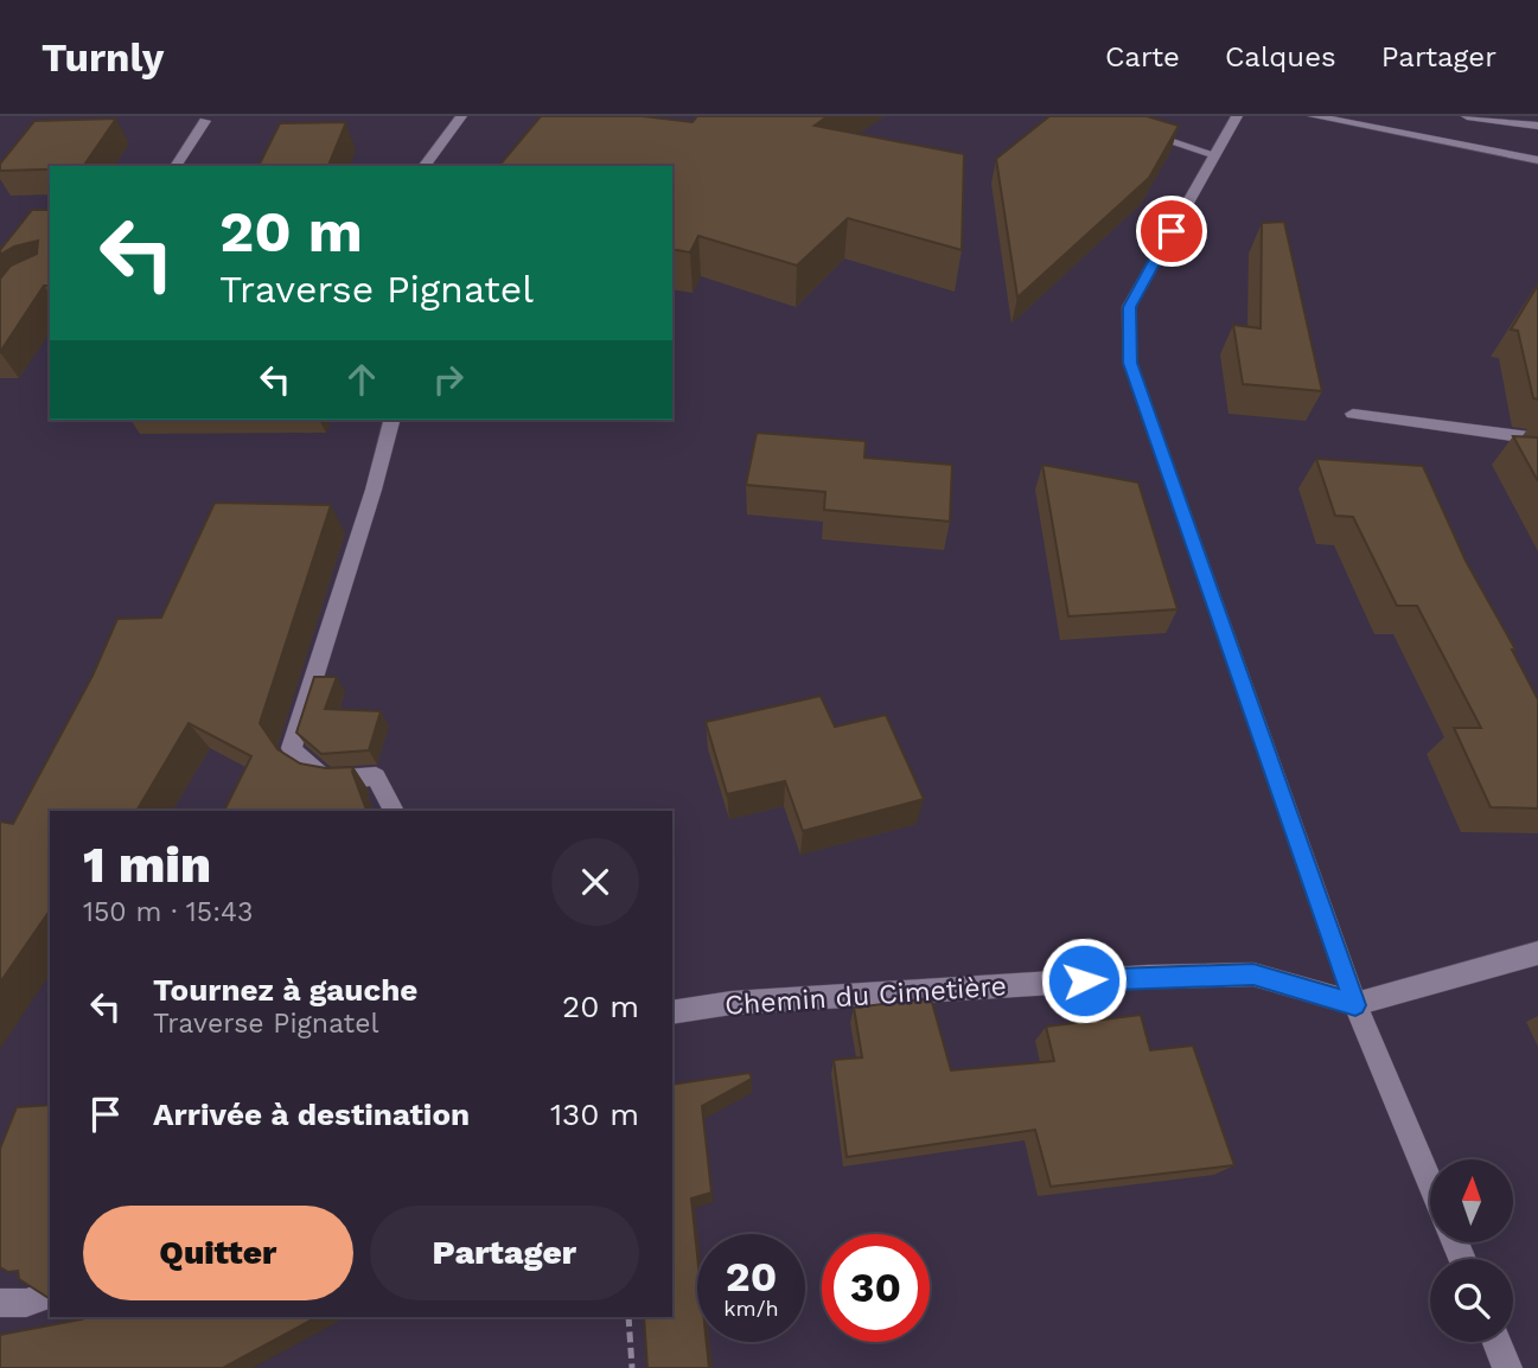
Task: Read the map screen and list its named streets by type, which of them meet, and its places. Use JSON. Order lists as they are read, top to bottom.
{
  "streets": {
    "street": ["Chemin du Cimetière"]
  },
  "north": "top",
  "page": {
    "header": "Turnly",
    "nav": ["Carte", "Calques", "Partager"],
    "turn": ["20 m", "Traverse Pignatel"],
    "heading": ["1 min", "150 m · 15:43"],
    "list": [
      {
        "name": "Tournez à gauche",
        "note": "Traverse Pignatel",
        "value": "20 m"
      },
      {
        "name": "Arrivée à destination",
        "value": "130 m"
      }
    ],
    "buttons": ["Quitter", "Partager"],
    "speed": "20 km/h",
    "limit": "30"
  }
}
